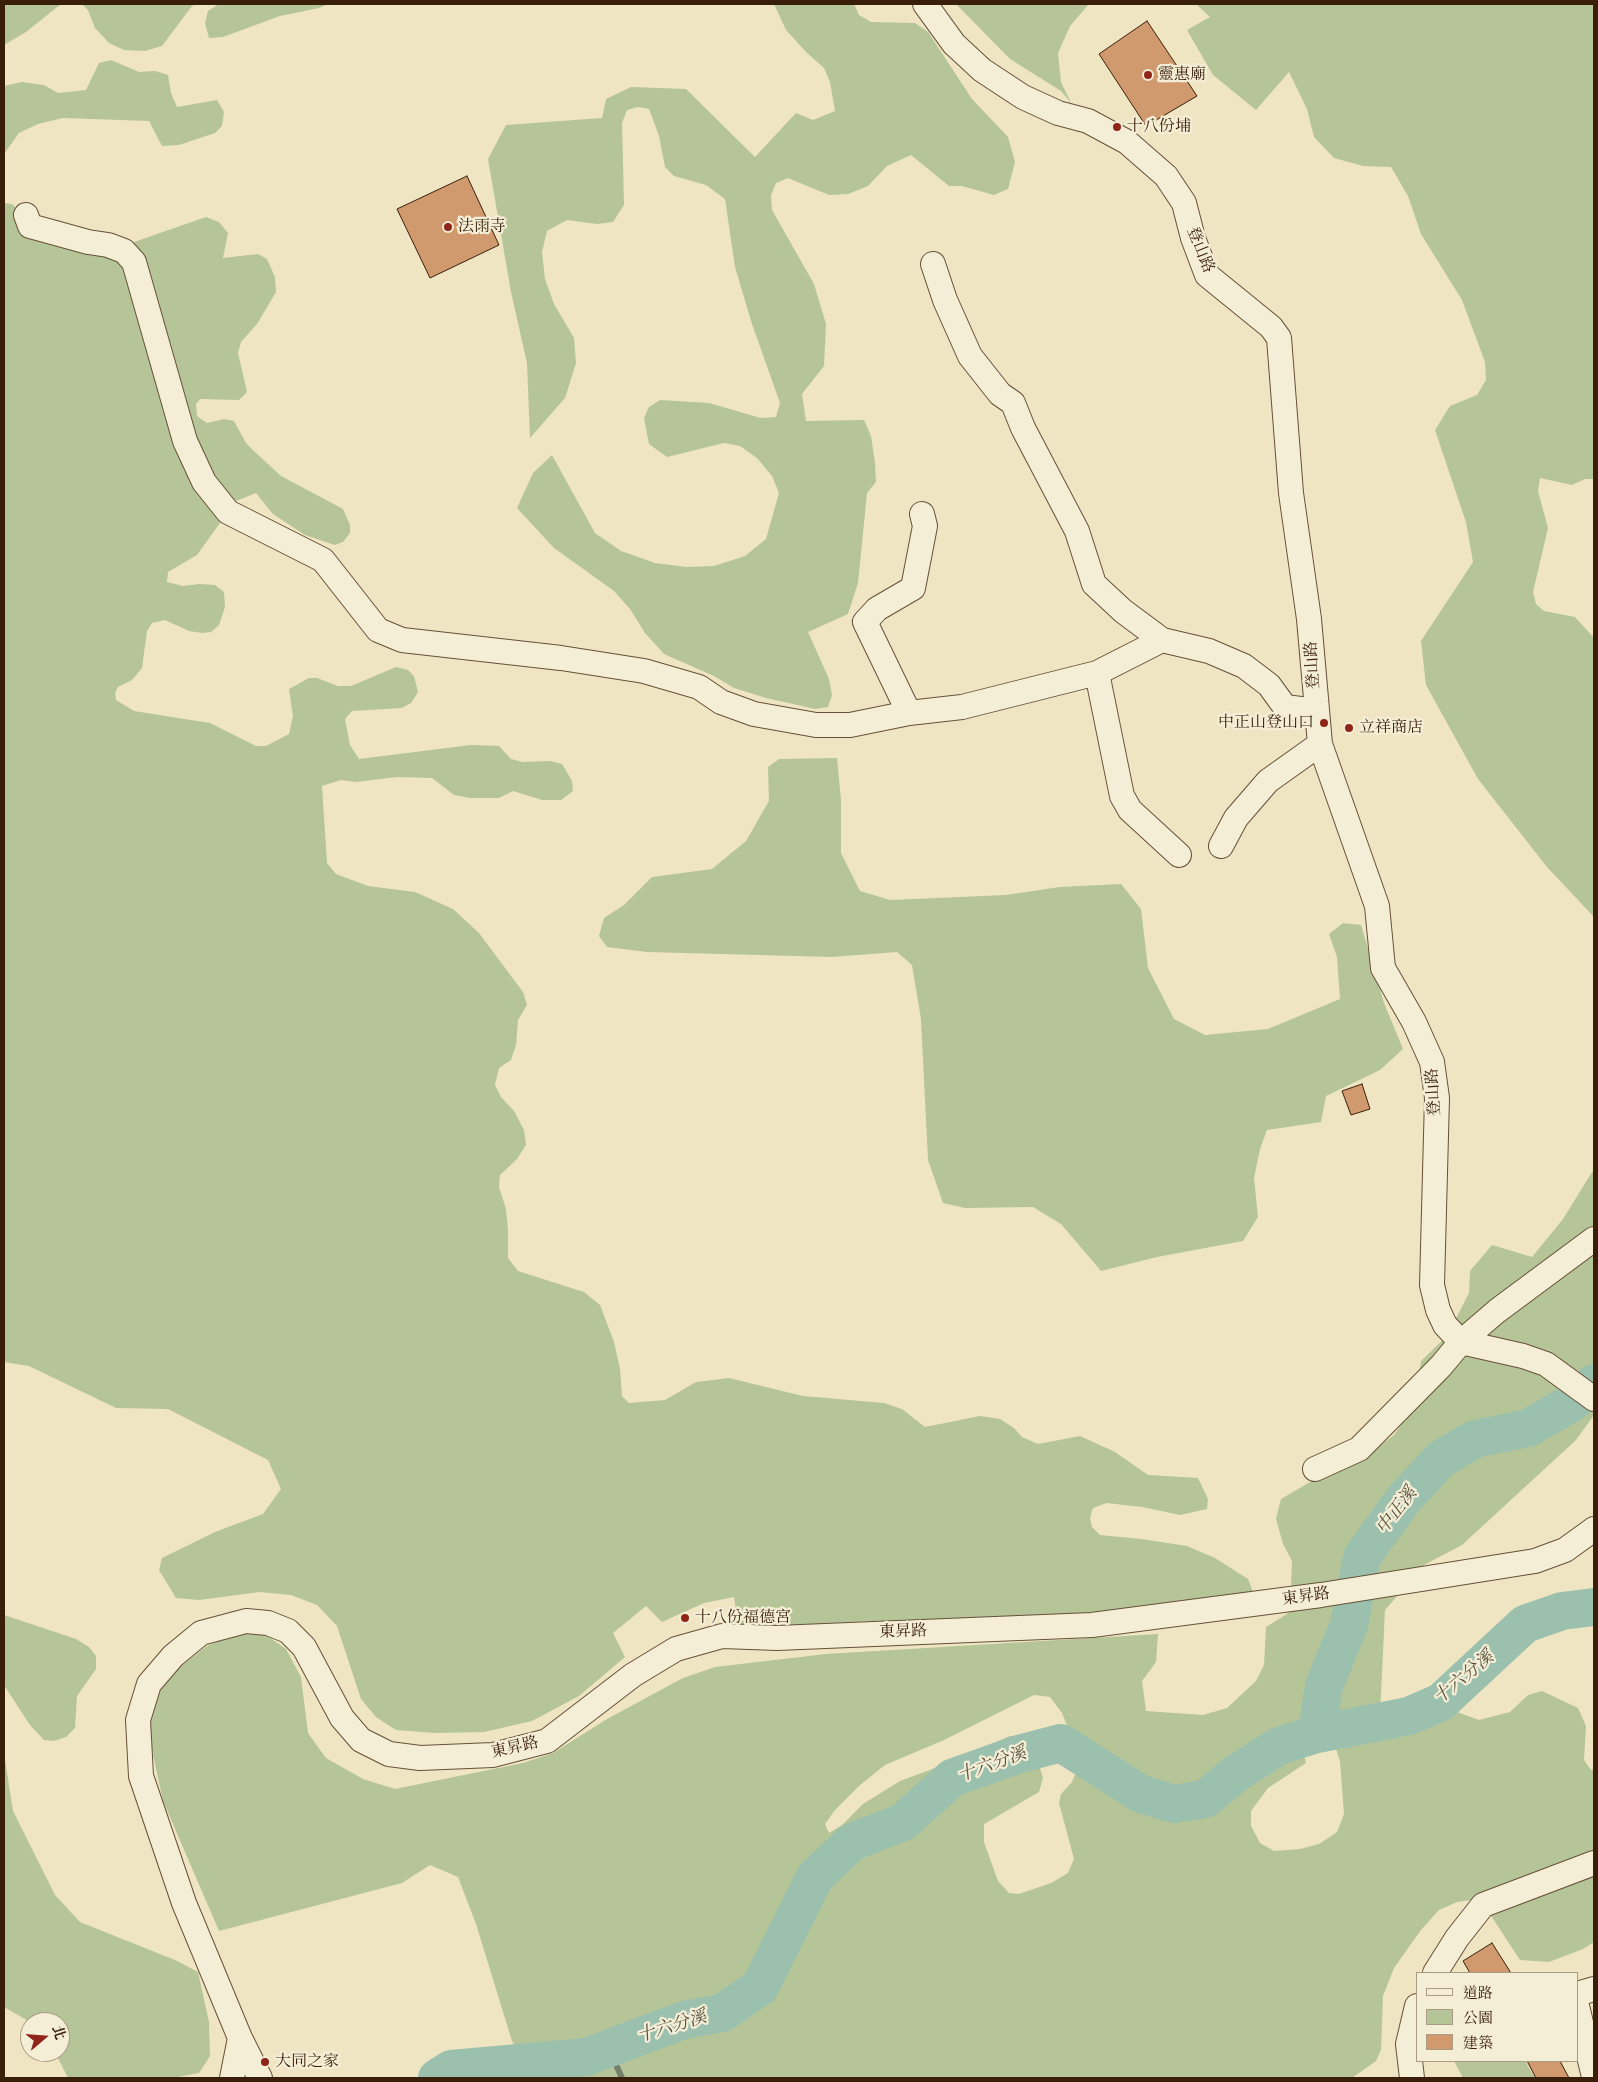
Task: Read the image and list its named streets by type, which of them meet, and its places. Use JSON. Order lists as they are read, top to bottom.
{
  "streets": {
    "street": ["登山路", "東昇路"]
  },
  "water": ["中正溪", "十六分溪"],
  "places": [
    "靈惠廟",
    "十八份埔",
    "法雨寺",
    "中正山登山口",
    "立祥商店",
    "十八份福德宮",
    "大同之家"
  ],
  "legend": ["道路", "公園", "建築"],
  "north": "right"
}
